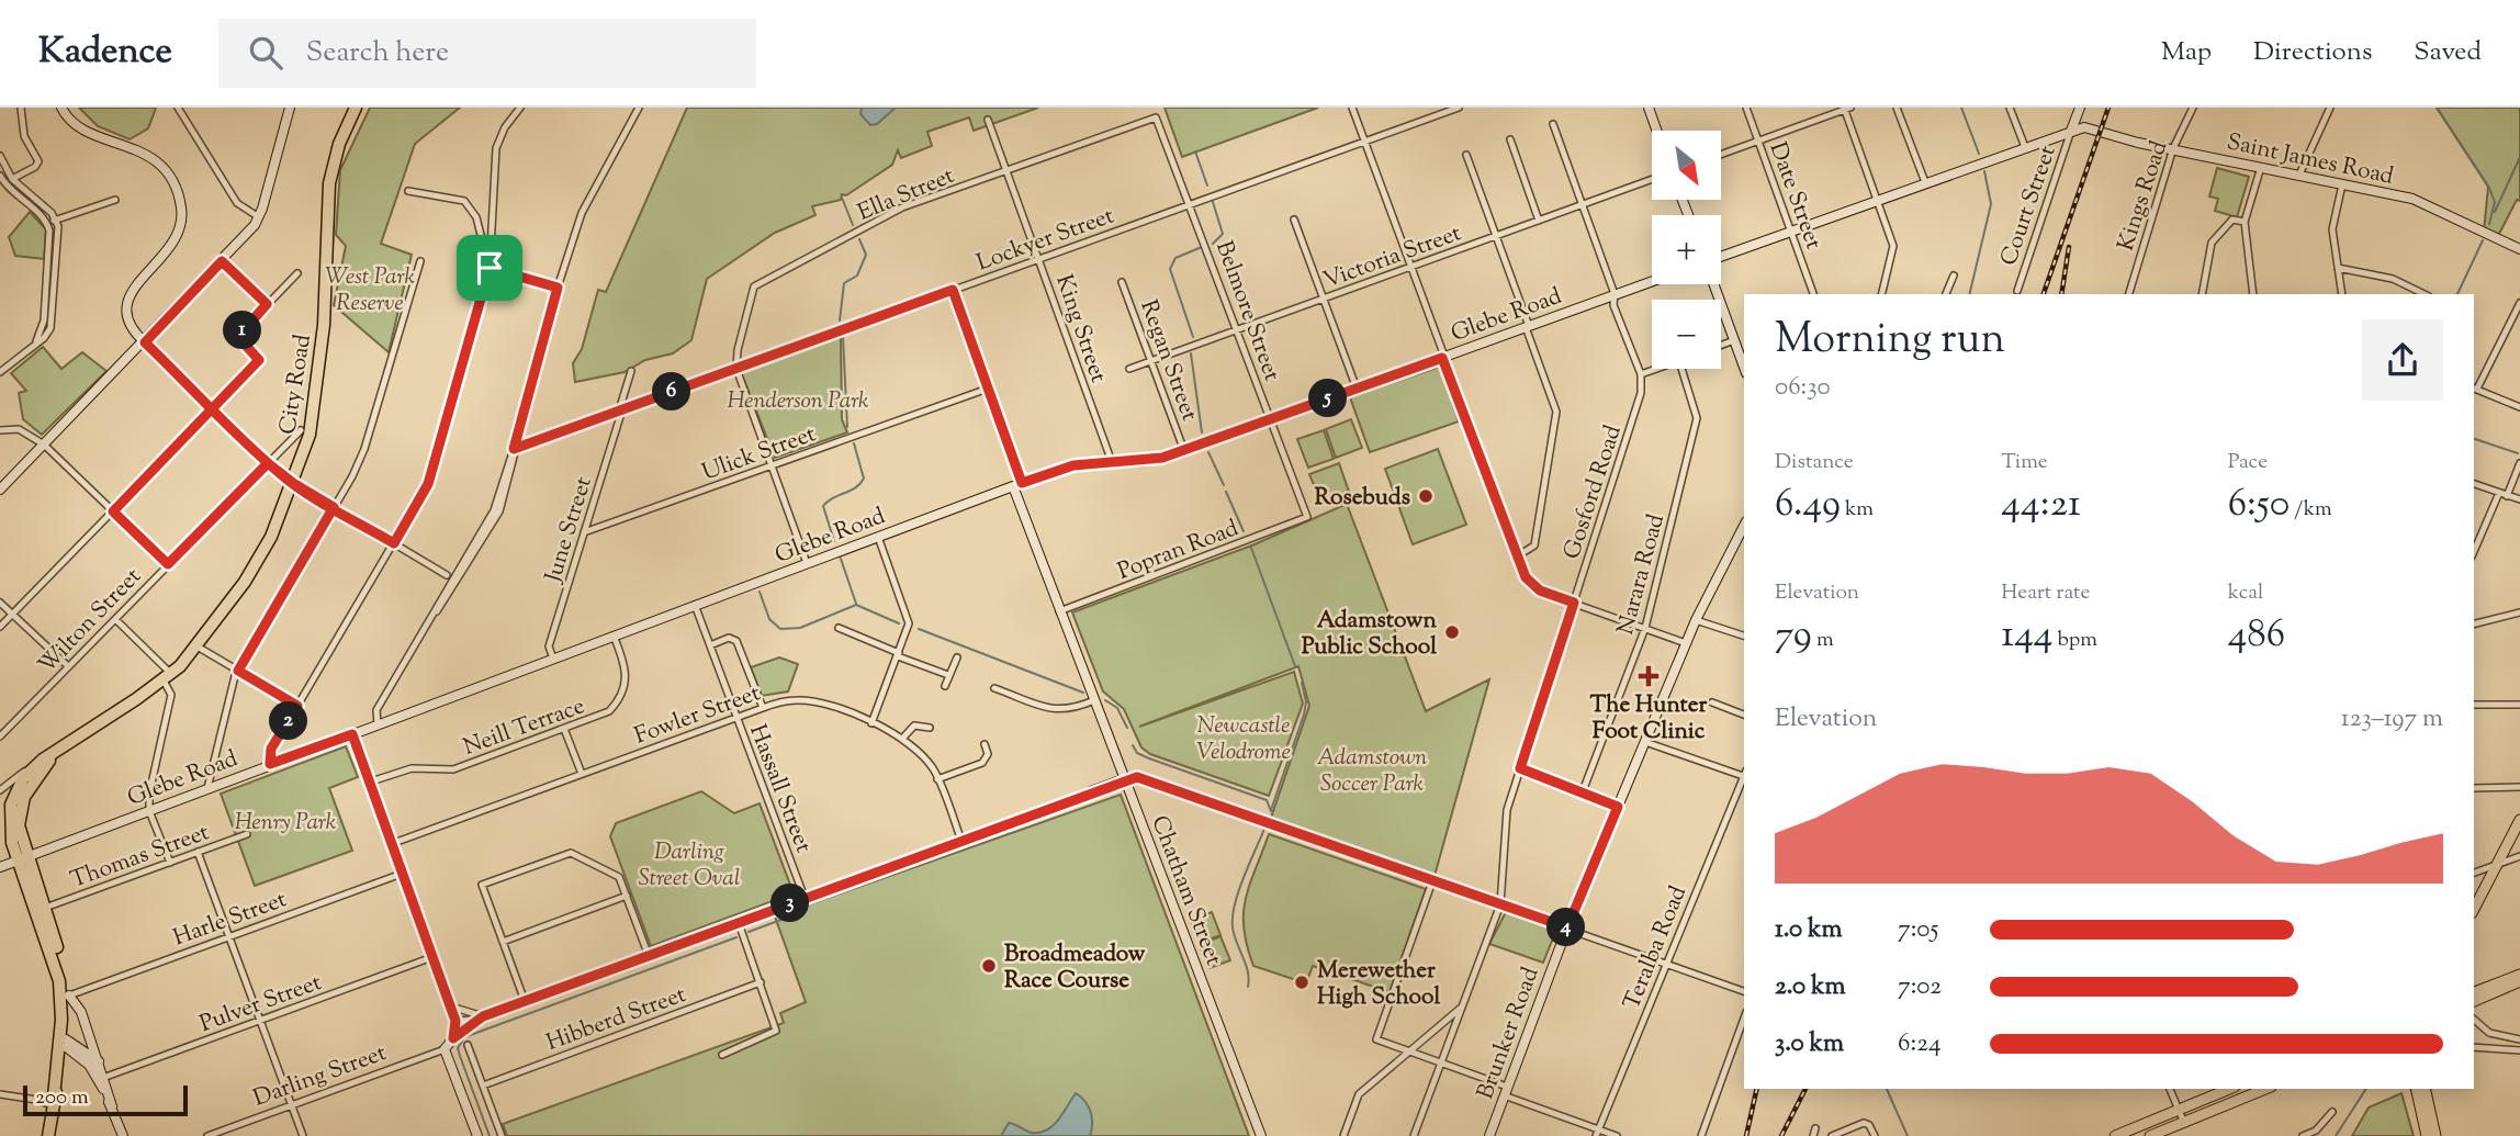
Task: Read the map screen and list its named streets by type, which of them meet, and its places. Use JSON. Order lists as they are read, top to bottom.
{
  "streets": {
    "highway": ["City Road"],
    "main road": [
      "Saint James Road",
      "Glebe Road",
      "Chatham Street",
      "Brunker Road"
    ],
    "street": [
      "Ella Street",
      "Date Street",
      "Kings Road",
      "Court Street",
      "Lockyer Street",
      "Victoria Street",
      "Belmore Street",
      "King Street",
      "Regan Street",
      "Ulick Street",
      "Gosford Road",
      "June Street",
      "Popran Road",
      "Narara Road",
      "Wilton Street",
      "Fowler Street",
      "Neill Terrace",
      "Hassall Street",
      "Thomas Street",
      "Harle Street",
      "Teralba Road",
      "Pulver Street",
      "Hibberd Street",
      "Darling Street"
    ]
  },
  "crossings": [
    ["Saint James Road", "Kings Road"],
    ["Saint James Road", "Court Street"],
    ["Ella Street", "Lockyer Street"],
    ["Ella Street", "Belmore Street"],
    ["Ella Street", "King Street"],
    ["Lockyer Street", "Belmore Street"],
    ["Lockyer Street", "King Street"],
    ["Lockyer Street", "June Street"],
    ["Victoria Street", "Belmore Street"],
    ["Victoria Street", "Regan Street"],
    ["Belmore Street", "Glebe Road"],
    ["Belmore Street", "Popran Road"],
    ["Glebe Road", "King Street"],
    ["Glebe Road", "Regan Street"],
    ["Glebe Road", "City Road"],
    ["Glebe Road", "June Street"],
    ["Glebe Road", "Neill Terrace"],
    ["Glebe Road", "Hassall Street"],
    ["Glebe Road", "Chatham Street"],
    ["Ulick Street", "June Street"],
    ["Popran Road", "Chatham Street"],
    ["Fowler Street", "Hassall Street"]
  ],
  "parks": [
    "West Park Reserve",
    "Henderson Park",
    "Newcastle Velodrome",
    "Adamstown Soccer Park",
    "Henry Park",
    "Darling Street Oval"
  ],
  "places": {
    "other": [
      "Rosebuds",
      "Adamstown Public School",
      "Broadmeadow Race Course",
      "Merewether High School"
    ],
    "health": ["The Hunter Foot Clinic"]
  },
  "scale_bar": "200 m",
  "north": "bottom right",
  "page": {
    "header": "Kadence",
    "search": "Search here",
    "nav": ["Map", "Directions", "Saved"],
    "map_buttons": ["+", "−"],
    "heading": ["Morning run", "06:30"],
    "pins": [
      "1",
      "6",
      "5",
      "2",
      "3",
      "4"
    ],
    "stats": [
      ["Distance", "6.49 km"],
      ["Time", "44:21"],
      ["Pace", "6:50 /km"],
      ["Elevation", "79 m"],
      ["Heart rate", "144 bpm"],
      ["kcal", "486"]
    ],
    "chart": ["Elevation", "123–197 m"],
    "list": [
      {
        "name": "1.0 km",
        "note": "7:05"
      },
      {
        "name": "2.0 km",
        "note": "7:02"
      },
      {
        "name": "3.0 km",
        "note": "6:24"
      }
    ],
    "scale": "200 m"
  }
}
